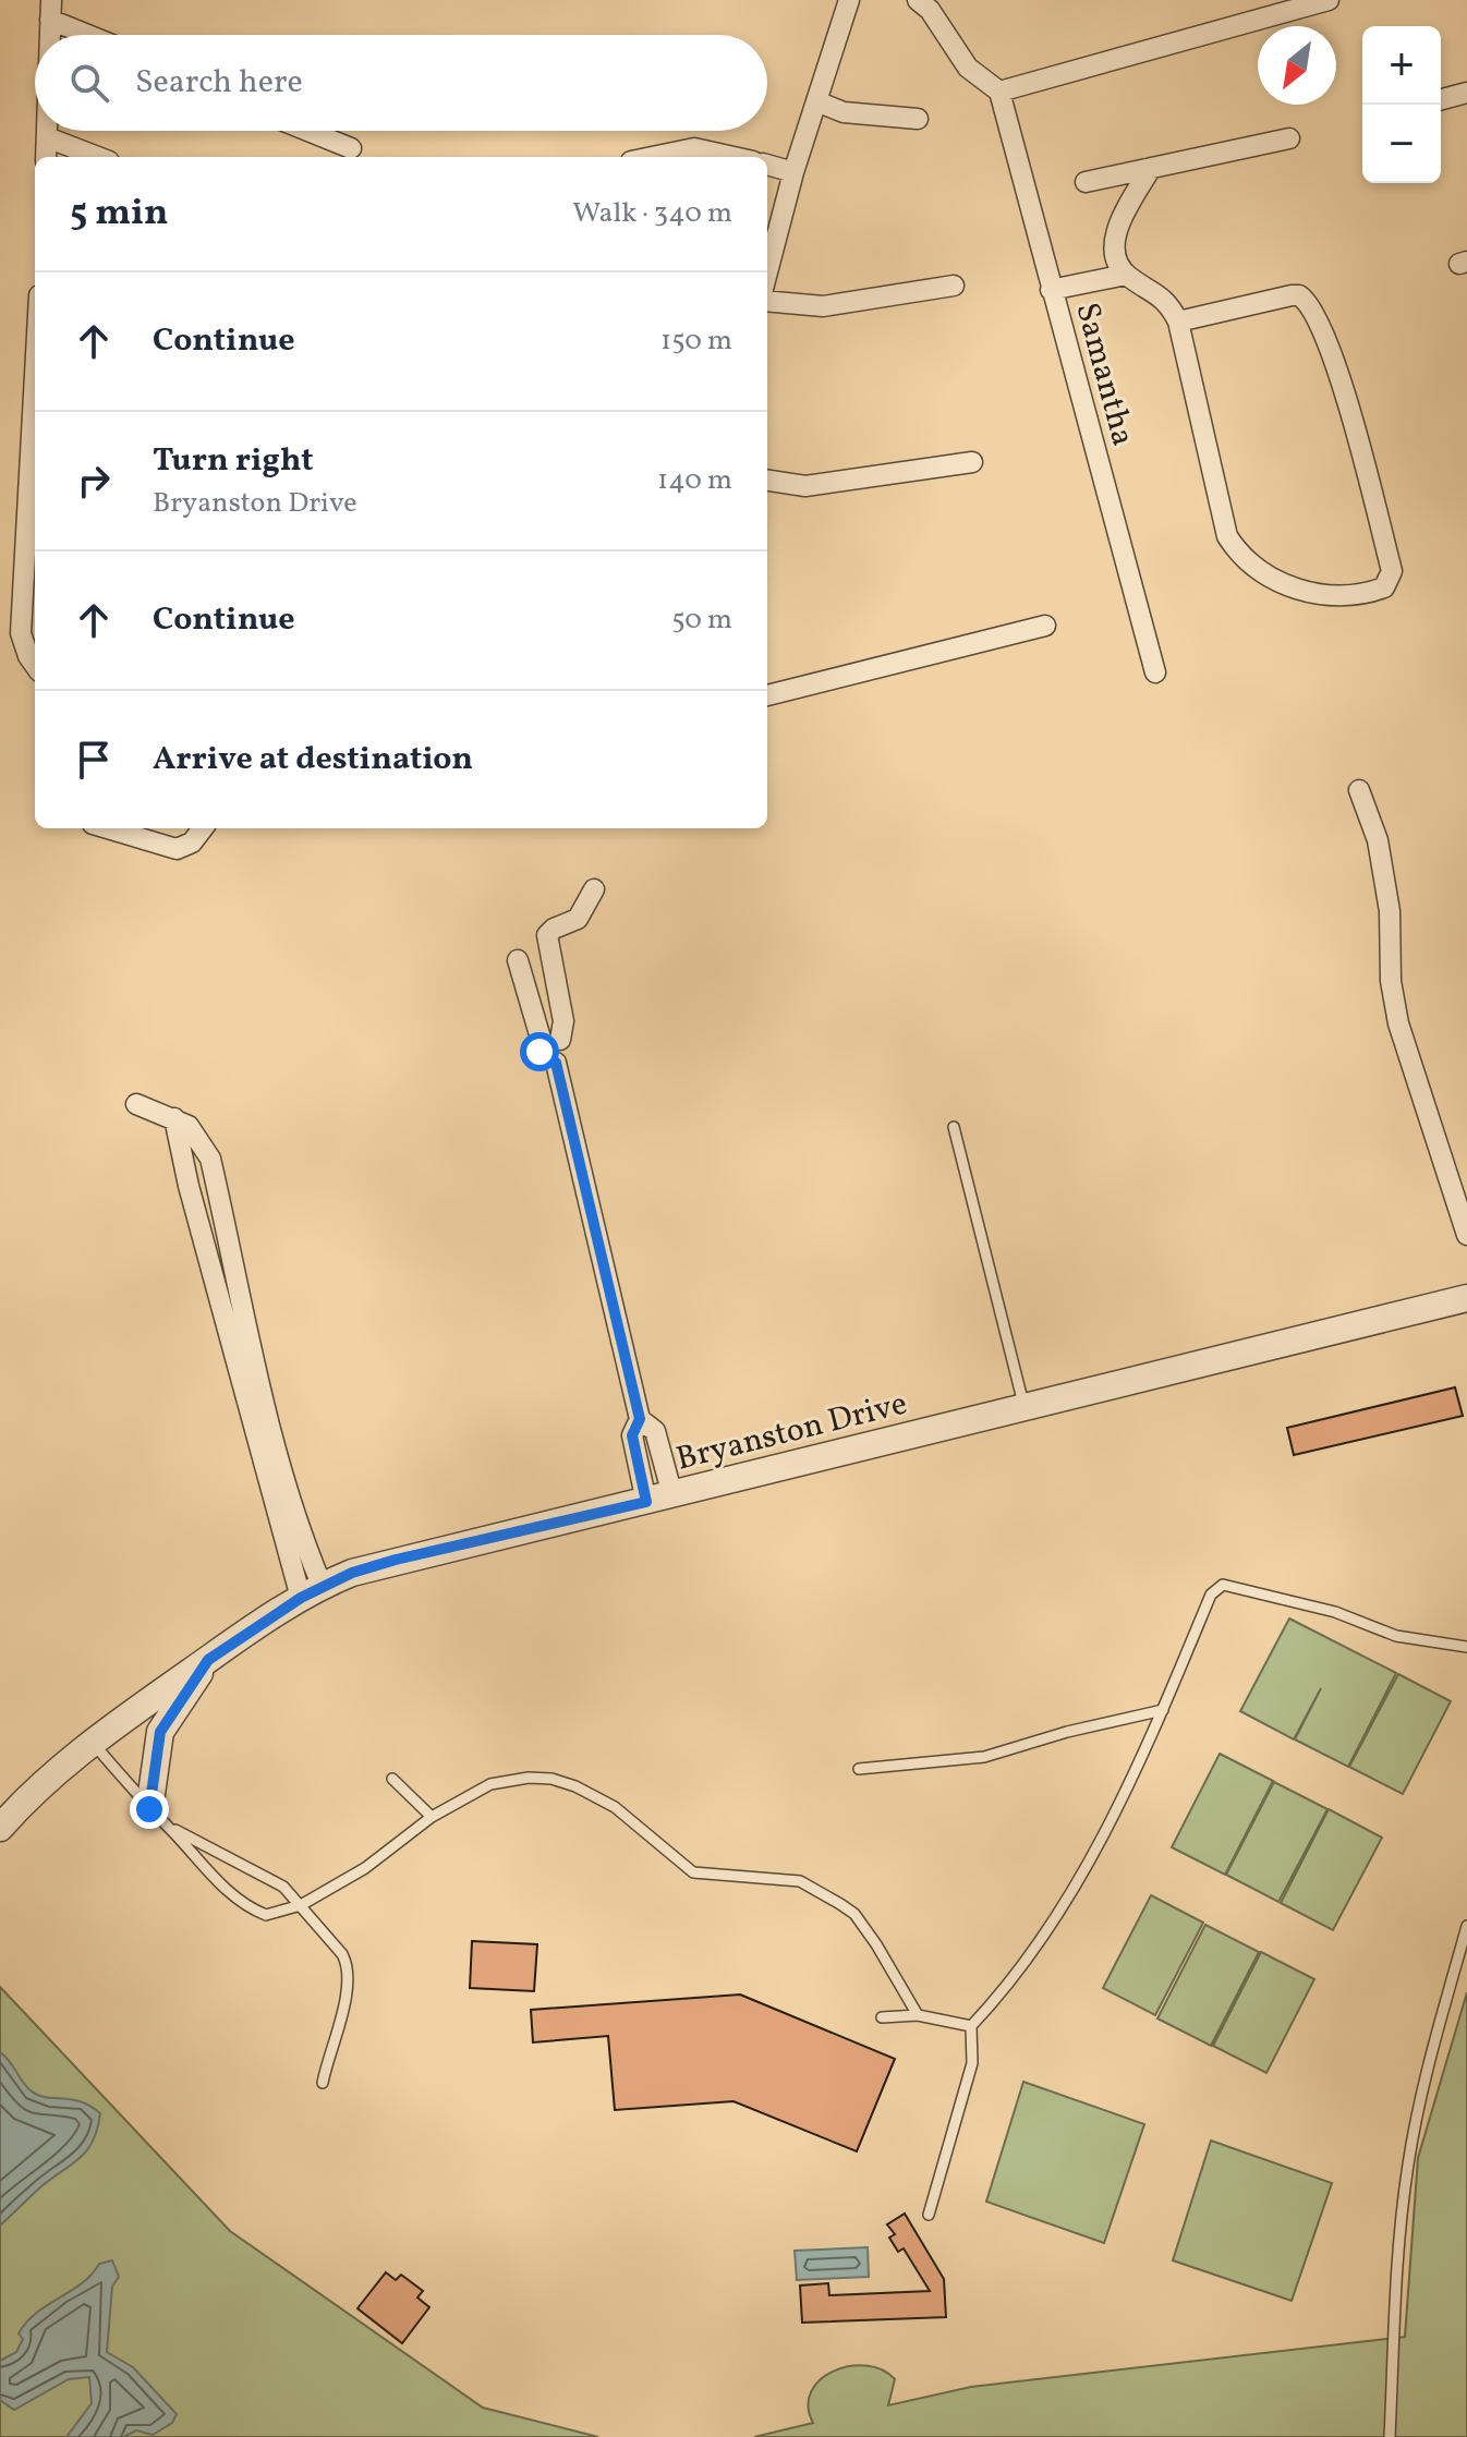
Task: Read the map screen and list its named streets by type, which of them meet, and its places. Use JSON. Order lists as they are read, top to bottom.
{
  "streets": {
    "street": ["Samantha", "Bryanston Drive"]
  },
  "north": "bottom left",
  "page": {
    "map_buttons": ["+", "−"],
    "search": "Search here",
    "heading": ["5 min", "Walk · 340 m"],
    "list": [
      ["Continue", "150 m"],
      ["Turn right", "Bryanston Drive", "140 m"],
      ["Continue", "50 m"],
      "Arrive at destination"
    ]
  }
}
